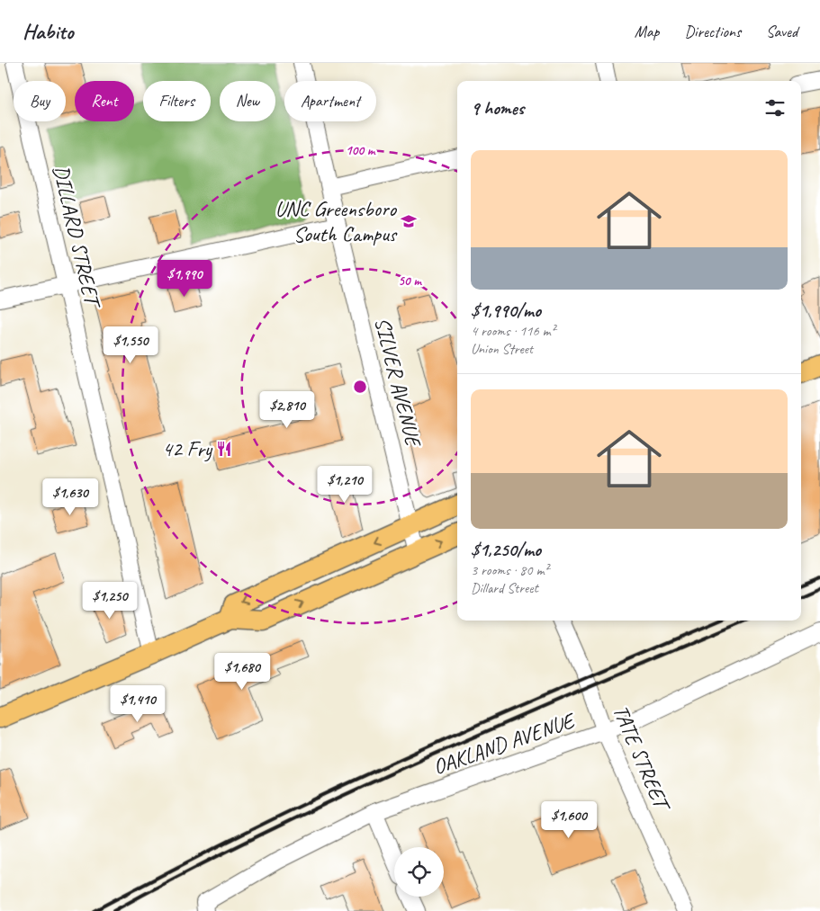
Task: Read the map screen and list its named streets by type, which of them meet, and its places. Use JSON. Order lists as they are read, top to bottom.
{
  "streets": {
    "street": [
      "DILLARD STREET",
      "SILVER AVENUE",
      "OAKLAND AVENUE",
      "TATE STREET"
    ]
  },
  "crossings": [
    ["OAKLAND AVENUE", "TATE STREET"]
  ],
  "places": {
    "school or university": ["UNC Greensboro South Campus"],
    "restaurant": ["42 Fry"]
  },
  "page": {
    "header": "Habito",
    "nav": ["Map", "Directions", "Saved"],
    "chip": [
      "Buy",
      "Rent",
      "Filters",
      "New",
      "Apartment"
    ],
    "heading": "9 homes",
    "list": [
      {
        "name": "$1,990/mo",
        "note": "4 rooms · 116 m² · Union Street"
      },
      {
        "name": "$1,250/mo",
        "note": "3 rooms · 80 m² · Dillard Street"
      }
    ],
    "price": [
      "$1,990",
      "$1,550",
      "$2,810",
      "$1,210",
      "$1,630",
      "$1,250",
      "$1,680",
      "$1,410",
      "$1,600"
    ]
  },
  "rings": ["100 m", "50 m"]
}
